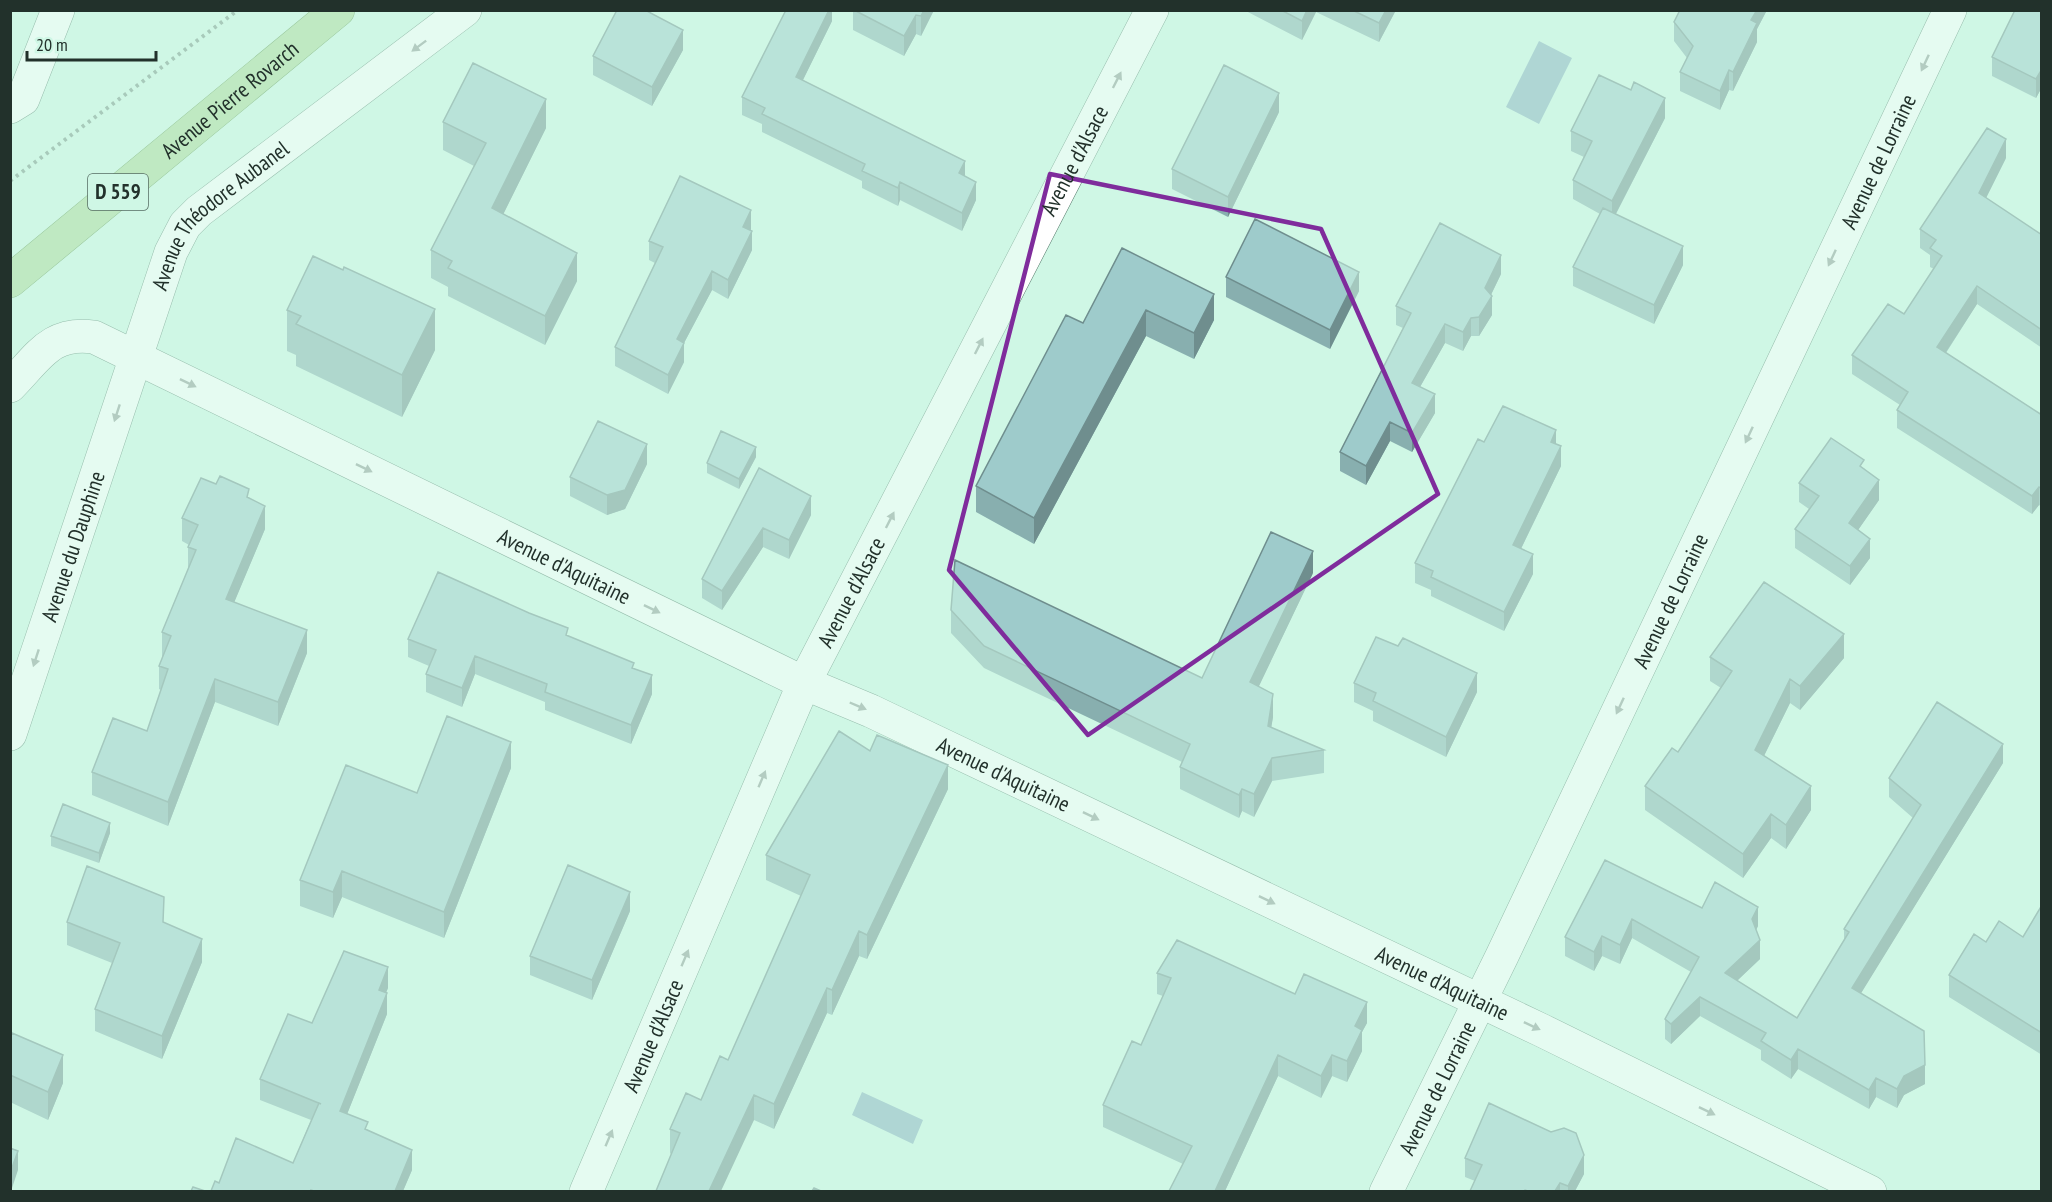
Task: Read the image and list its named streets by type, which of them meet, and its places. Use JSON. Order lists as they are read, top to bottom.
{
  "streets": {
    "main road": ["Avenue Pierre Rovarch", "D 559"],
    "street": [
      "Avenue d'Alsace",
      "Avenue de Lorraine",
      "Avenue Théodore Aubanel",
      "Avenue du Dauphine",
      "Avenue d'Aquitaine"
    ]
  },
  "crossings": [
    ["Avenue d'Alsace", "Avenue d'Aquitaine"],
    ["Avenue de Lorraine", "Avenue d'Aquitaine"],
    ["Avenue Théodore Aubanel", "Avenue du Dauphine"],
    ["Avenue Théodore Aubanel", "Avenue d'Aquitaine"],
    ["Avenue du Dauphine", "Avenue d'Aquitaine"]
  ],
  "one_way": [
    "Avenue d'Alsace",
    "Avenue de Lorraine",
    "Avenue Théodore Aubanel",
    "Avenue du Dauphine",
    "Avenue d'Aquitaine"
  ],
  "scale_bar": "20 m"
}
